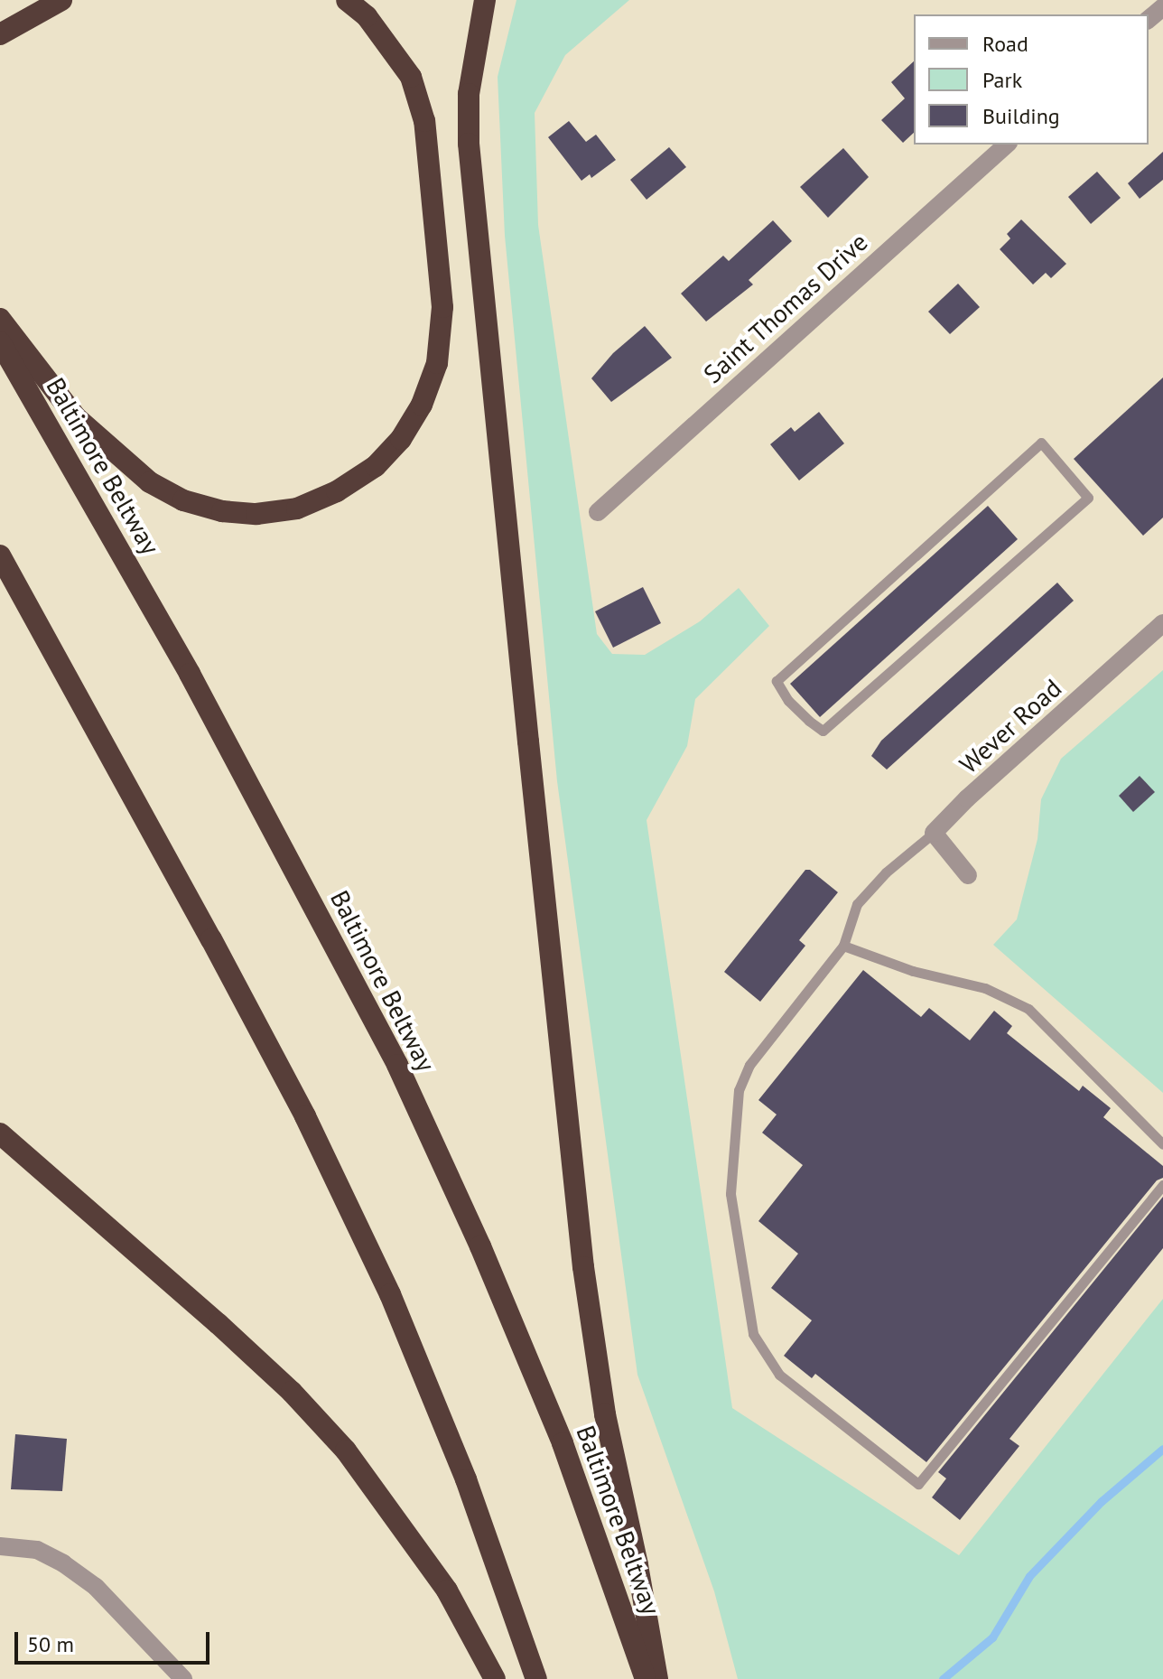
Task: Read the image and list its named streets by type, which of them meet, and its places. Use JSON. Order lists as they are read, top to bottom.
{
  "streets": {
    "highway": ["Baltimore Beltway"],
    "street": ["Saint Thomas Drive", "Wever Road"]
  },
  "legend": ["Road", "Park", "Building"],
  "scale_bar": "50 m"
}
